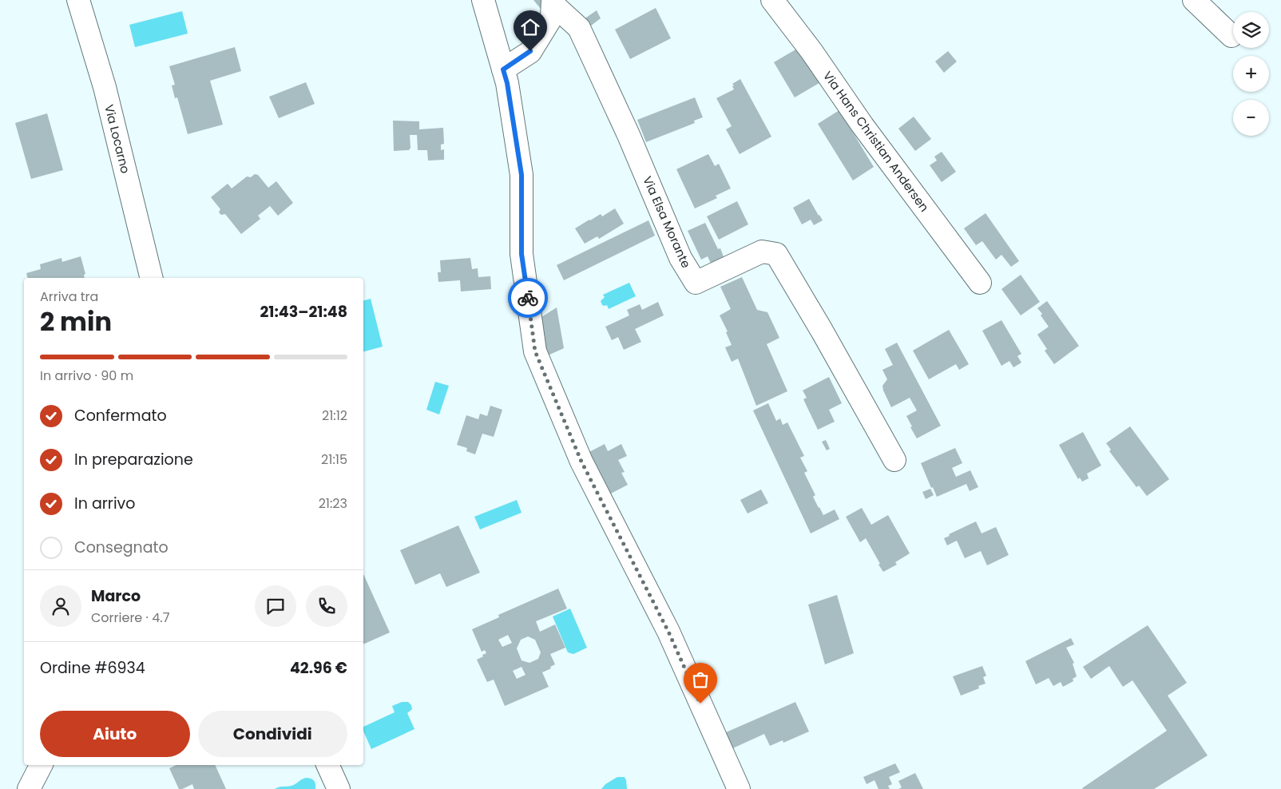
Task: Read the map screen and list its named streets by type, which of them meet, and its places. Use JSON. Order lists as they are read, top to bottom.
{
  "streets": {
    "street": ["Via Locarno", "Via Hans Christian Andersen", "Via Elsa Morante"]
  },
  "page": {
    "map_buttons": ["+", "−"],
    "heading": ["2 min", "Arriva tra", "21:43–21:48"],
    "panel": [
      "Marco",
      "Corriere · 4.7",
      "Ordine #6934",
      "42.96 €"
    ],
    "bar": "In arrivo · 90 m",
    "list": [
      ["Confermato", "21:12"],
      ["In preparazione", "21:15"],
      ["In arrivo", "21:23"],
      "Consegnato"
    ],
    "buttons": ["Aiuto", "Condividi"]
  }
}
